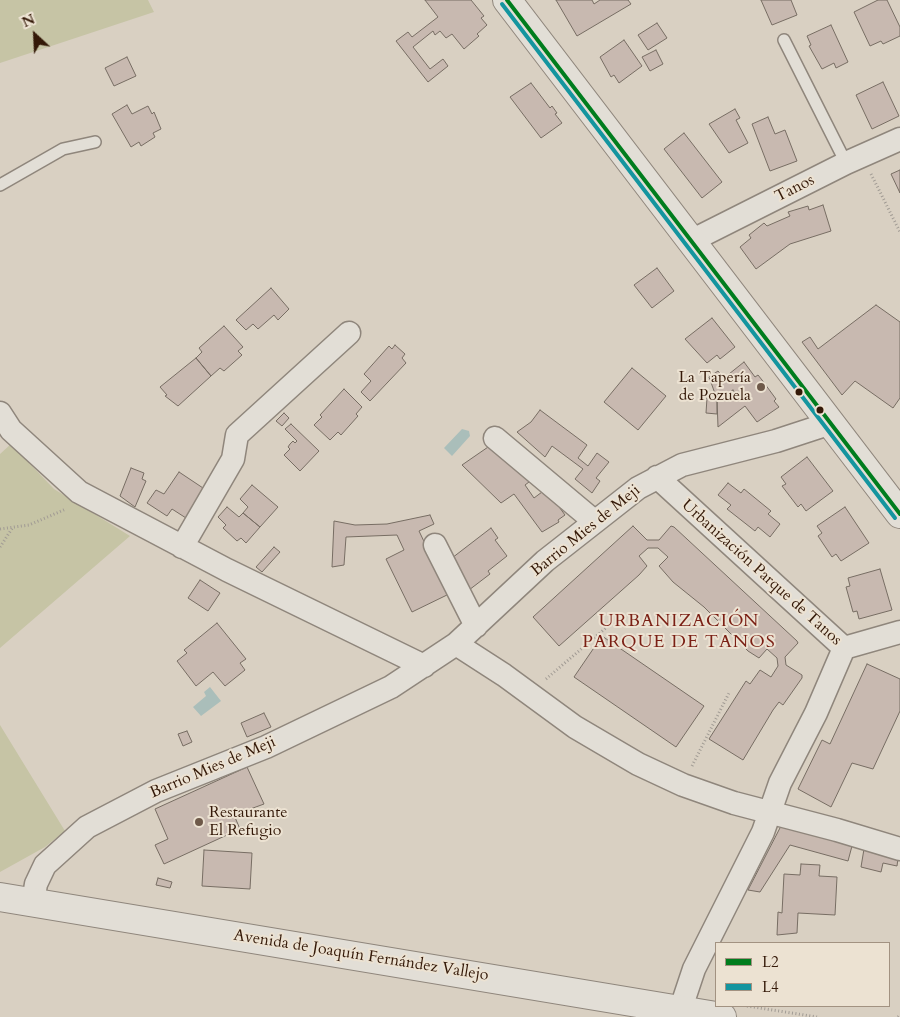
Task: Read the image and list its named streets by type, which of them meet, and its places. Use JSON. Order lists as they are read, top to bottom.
{
  "streets": {
    "street": [
      "Tanos",
      "Barrio Mies de Meji",
      "Urbanización Parque de Tanos",
      "Avenida de Joaquín Fernández Vallejo"
    ]
  },
  "crossings": [
    ["Barrio Mies de Meji", "Urbanización Parque de Tanos"],
    ["Barrio Mies de Meji", "Avenida de Joaquín Fernández Vallejo"],
    ["Urbanización Parque de Tanos", "Avenida de Joaquín Fernández Vallejo"]
  ],
  "districts": ["URBANIZACIÓN PARQUE DE TANOS"],
  "places": ["La Tapería de Pozuela", "Restaurante El Refugio"],
  "lines": ["transit line L2", "transit line L4"],
  "legend": ["L2", "L4"],
  "north": "top left"
}
